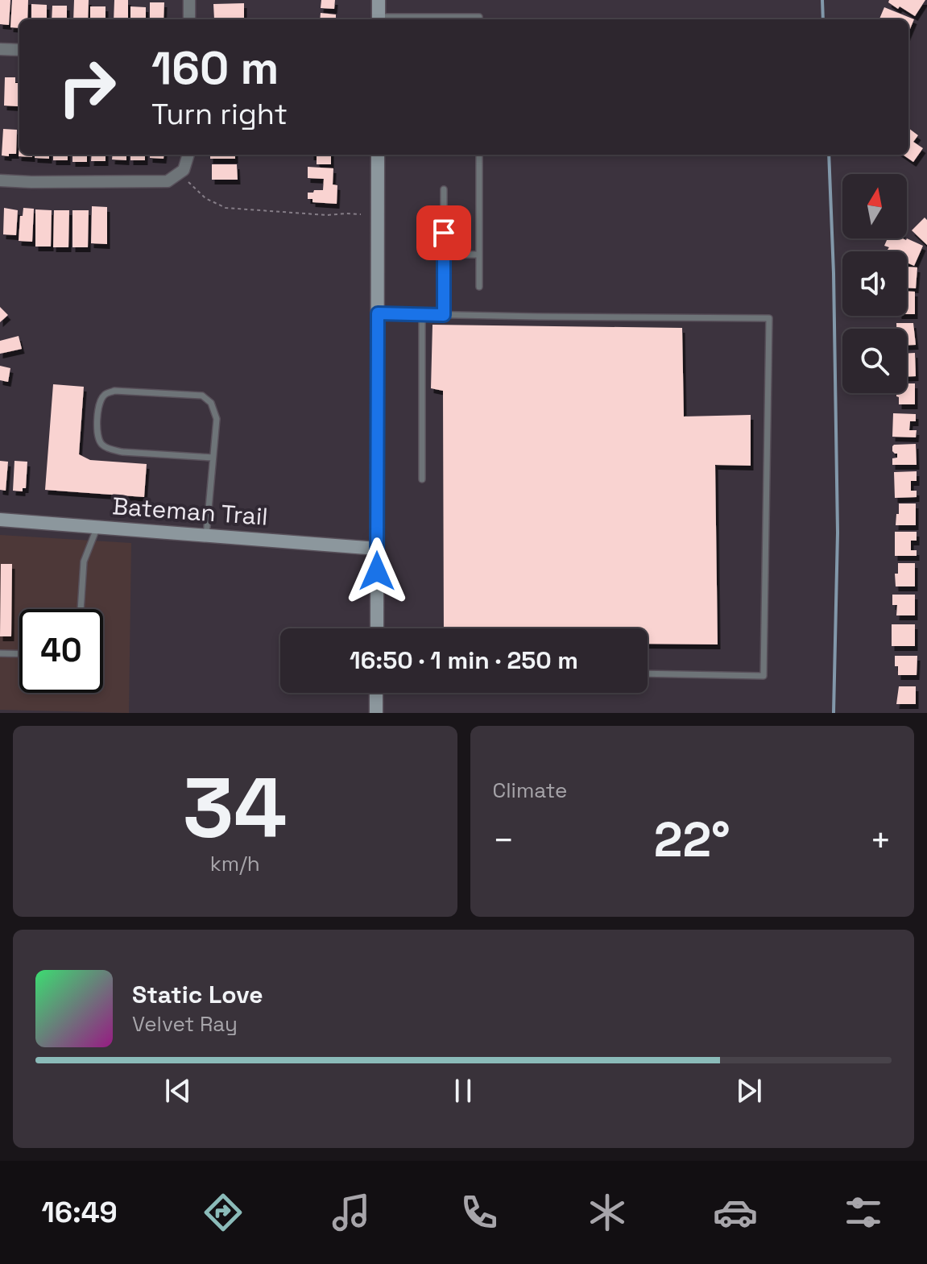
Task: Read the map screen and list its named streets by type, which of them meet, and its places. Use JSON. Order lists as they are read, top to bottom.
{
  "streets": {
    "street": ["Bateman Trail"]
  },
  "north": "top",
  "page": {
    "turn": ["160 m", "Turn right"],
    "limit": "40",
    "trip": "16:50 · 1 min · 250 m",
    "tile": [
      ["34", "km/h"],
      "Climate"
    ],
    "heat": ["−", "22°", "+"],
    "song": ["Static Love", "Velvet Ray"],
    "tabs": "16:49"
  }
}
